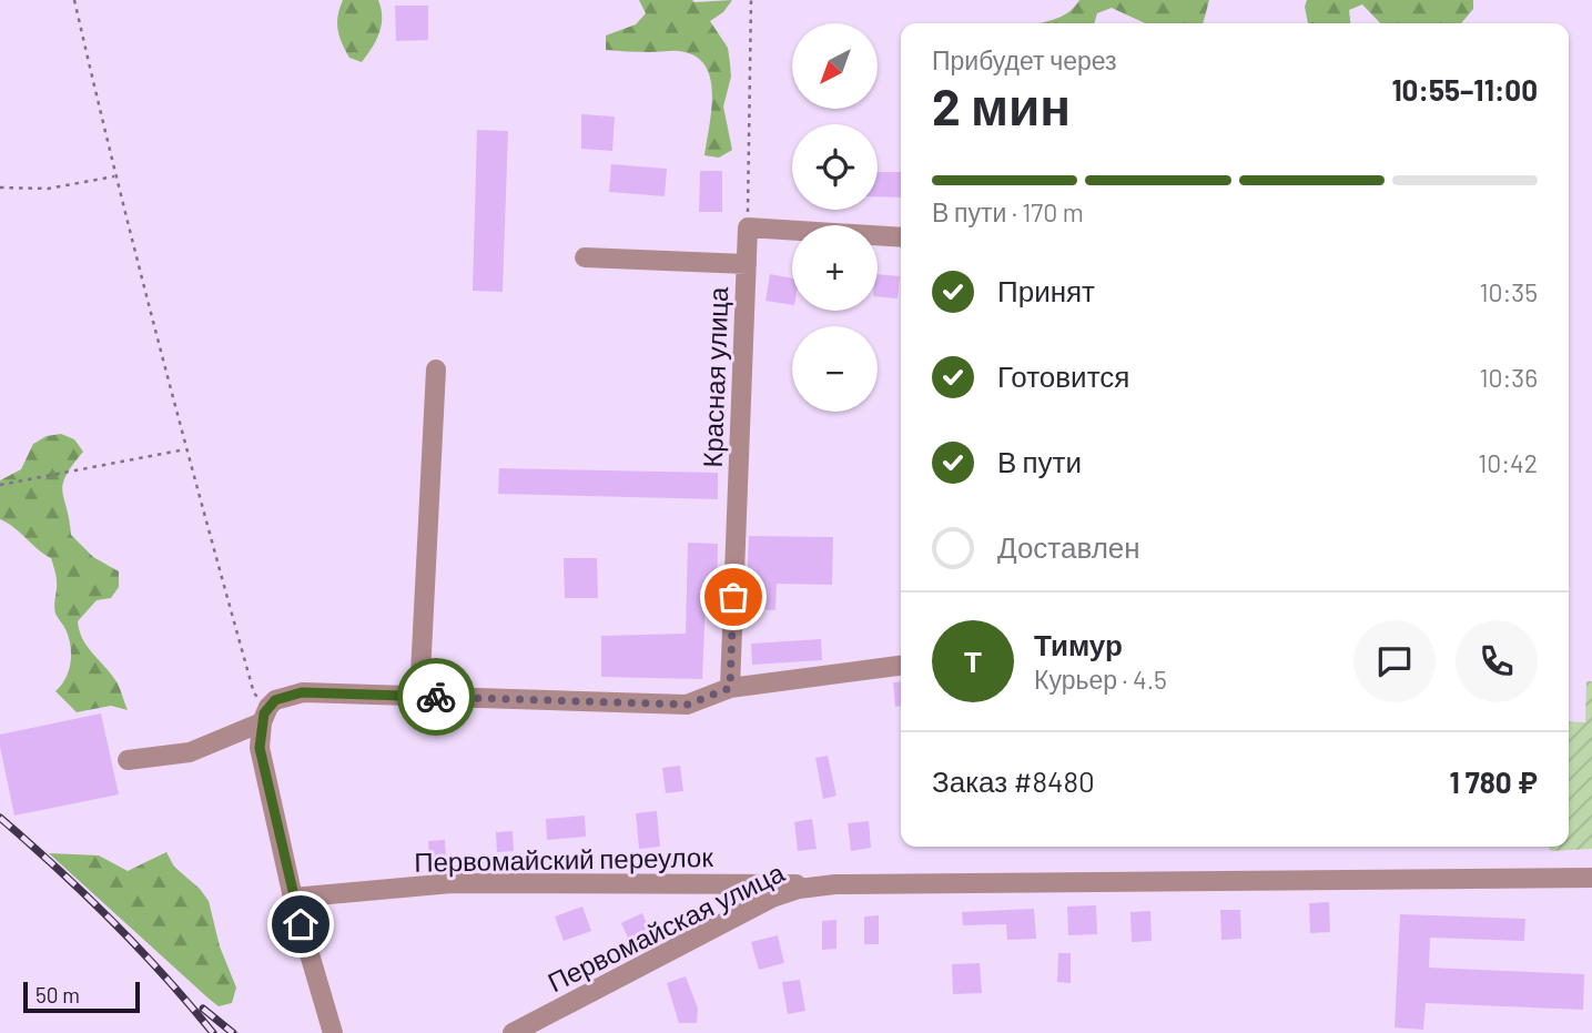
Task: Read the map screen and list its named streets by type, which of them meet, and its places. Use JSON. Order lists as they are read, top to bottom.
{
  "streets": {
    "street": ["Красная улица", "Первомайский переулок", "Первомайская улица"]
  },
  "crossings": [
    ["Первомайский переулок", "Первомайская улица"]
  ],
  "scale_bar": "50 m",
  "north": "bottom left",
  "page": {
    "map_buttons": ["+", "−"],
    "heading": ["2 мин", "Прибудет через", "10:55–11:00"],
    "panel": [
      "Тимур",
      "Курьер · 4.5",
      "Заказ #8480",
      "1 780 ₽"
    ],
    "bar": "В пути · 170 m",
    "list": [
      ["Принят", "10:35"],
      ["Готовится", "10:36"],
      ["В пути", "10:42"],
      "Доставлен"
    ],
    "round": "Т",
    "scale": "50 m"
  }
}
